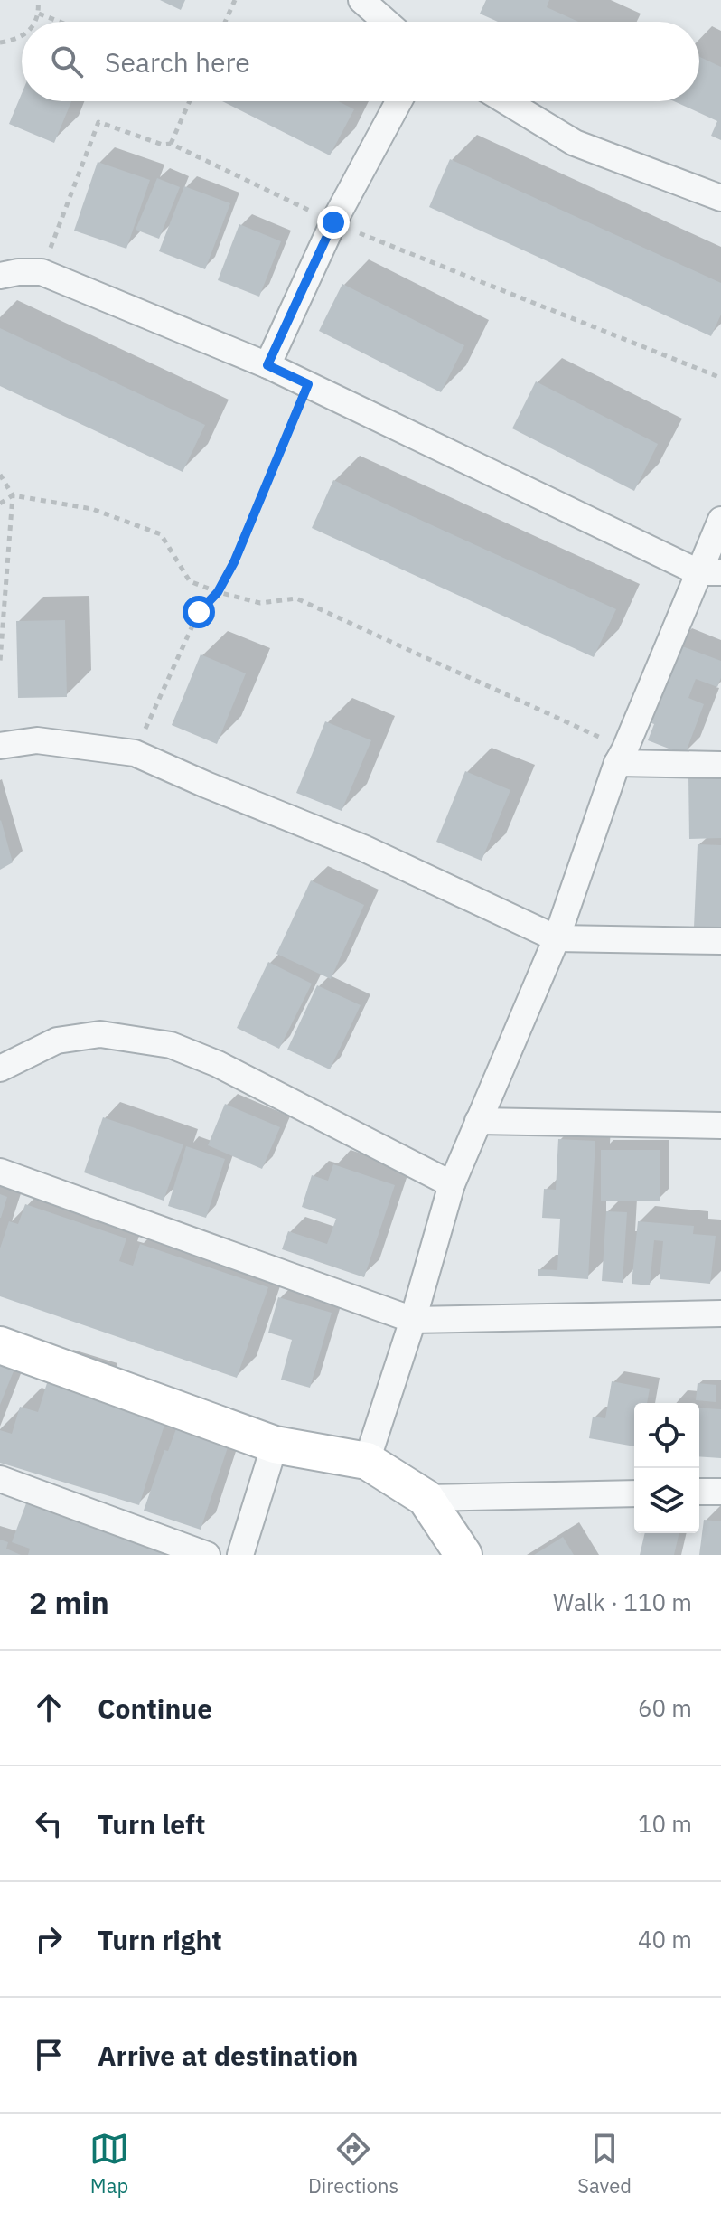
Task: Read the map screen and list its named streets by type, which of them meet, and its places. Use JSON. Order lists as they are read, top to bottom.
{
  "page": {
    "search": "Search here",
    "heading": ["2 min", "Walk · 110 m"],
    "list": [
      ["Continue", "60 m"],
      ["Turn left", "10 m"],
      ["Turn right", "40 m"],
      "Arrive at destination"
    ],
    "nav": ["Map", "Directions", "Saved"]
  }
}
